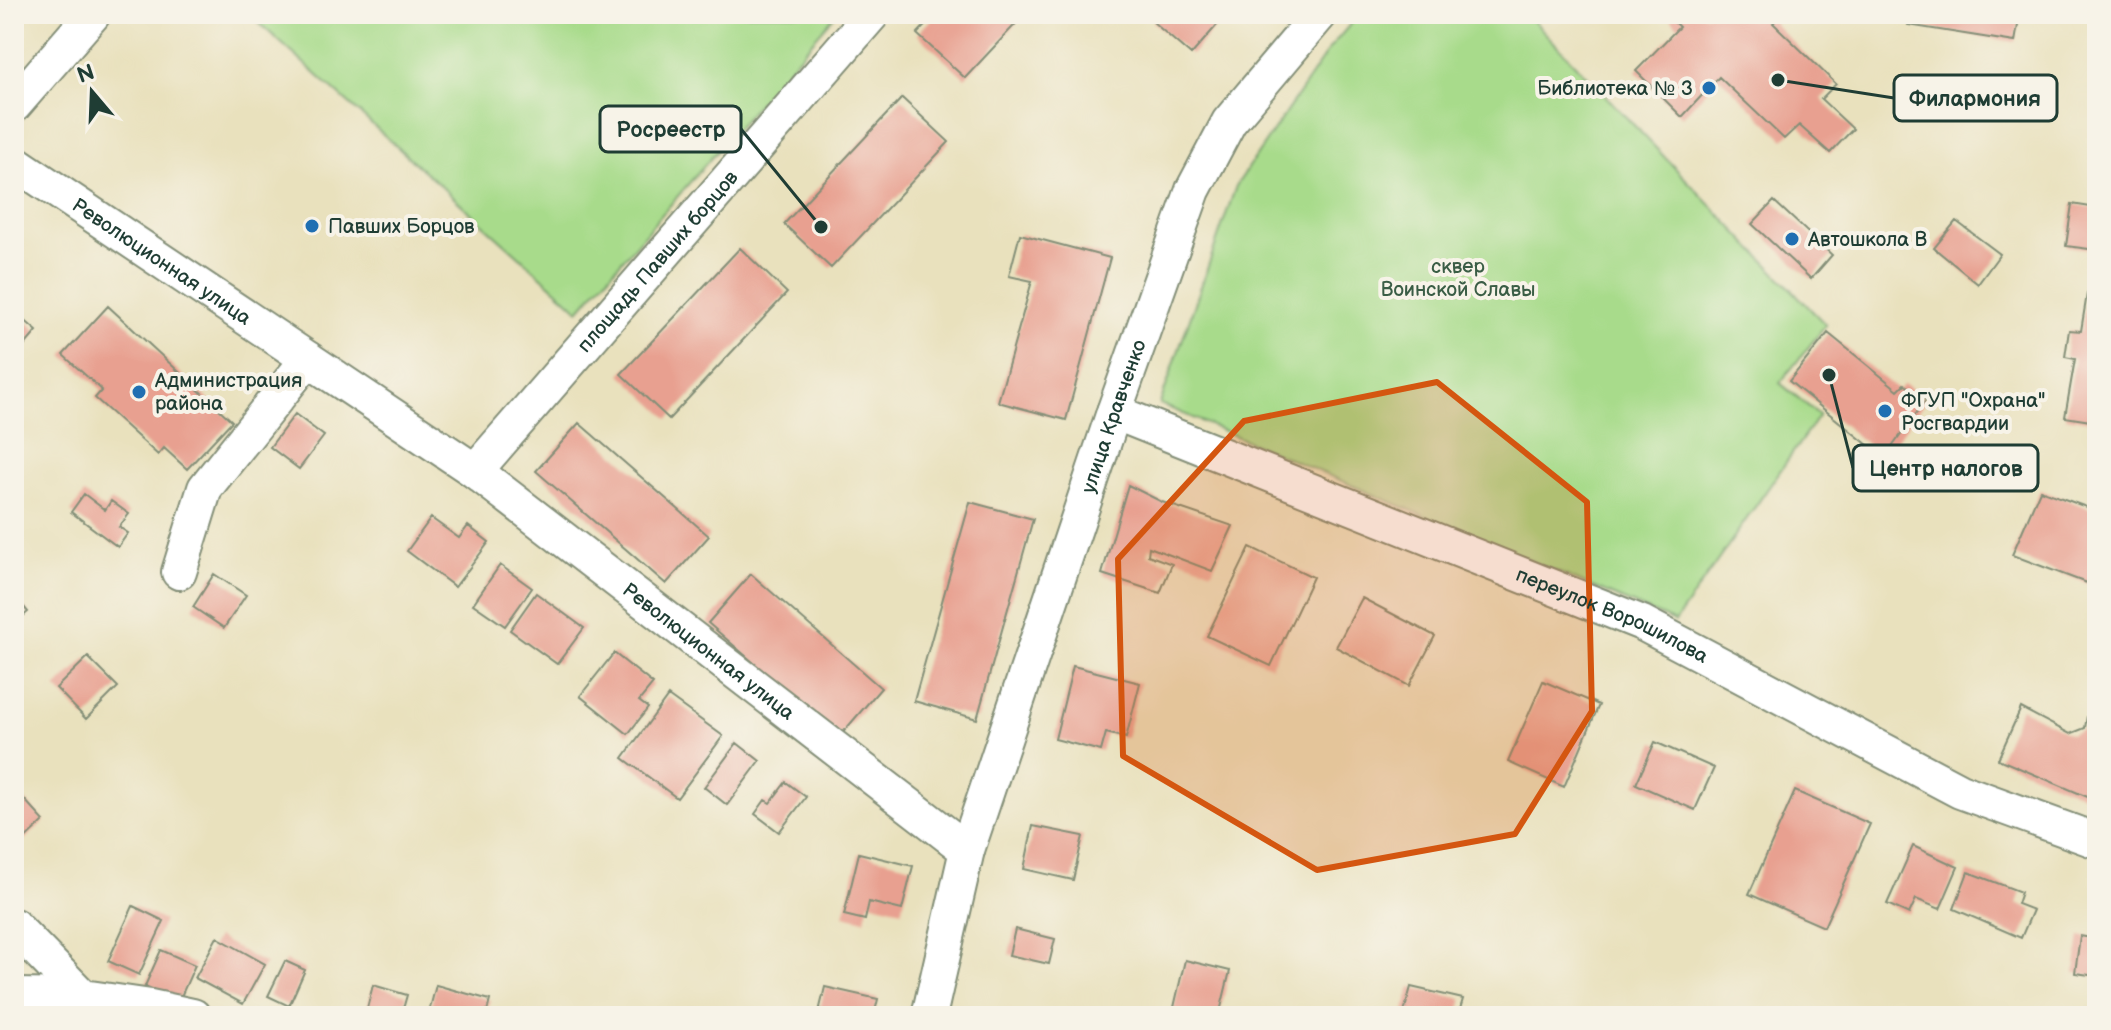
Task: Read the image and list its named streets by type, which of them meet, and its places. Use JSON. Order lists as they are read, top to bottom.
{
  "streets": {
    "street": [
      "Революционная улица",
      "площадь Павших борцов",
      "улица Кравченко",
      "переулок Ворошилова"
    ]
  },
  "crossings": [
    ["Революционная улица", "площадь Павших борцов"],
    ["Революционная улица", "улица Кравченко"],
    ["улица Кравченко", "переулок Ворошилова"]
  ],
  "parks": ["сквер Воинской Славы"],
  "places": [
    "Филармония",
    "Библиотека № 3",
    "Павших Борцов",
    "Росреестр",
    "Автошкола В",
    "Центр налогов",
    "Администрация района",
    "ФГУП \"Охрана\" Росгвардии"
  ],
  "north": "top"
}
